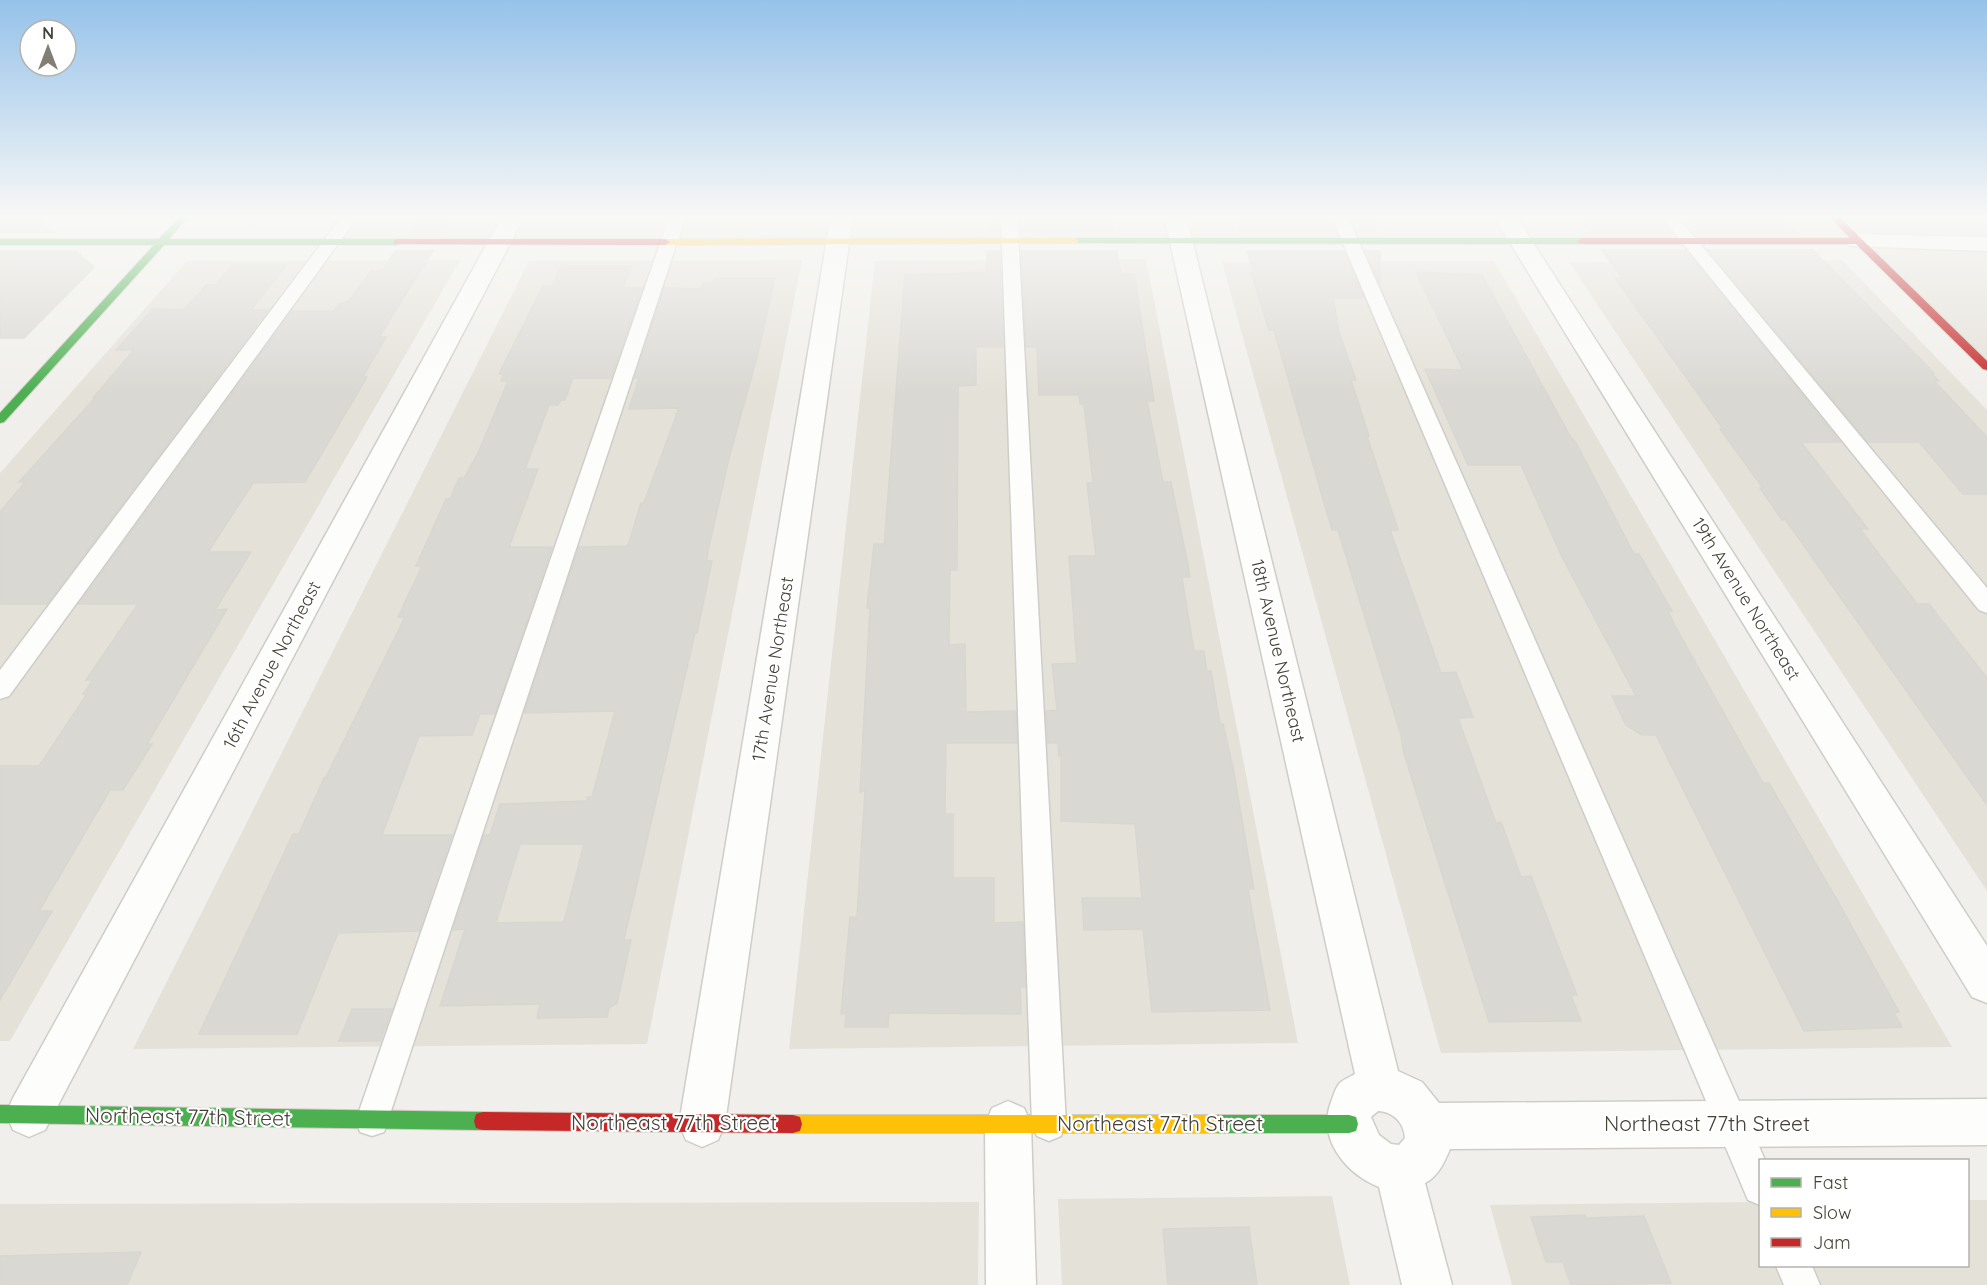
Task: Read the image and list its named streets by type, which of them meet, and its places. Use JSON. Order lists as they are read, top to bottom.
{
  "streets": {
    "street": [
      "19th Avenue Northeast",
      "18th Avenue Northeast",
      "16th Avenue Northeast",
      "17th Avenue Northeast",
      "Northeast 77th Street"
    ]
  },
  "crossings": [
    ["18th Avenue Northeast", "Northeast 77th Street"],
    ["16th Avenue Northeast", "Northeast 77th Street"],
    ["17th Avenue Northeast", "Northeast 77th Street"]
  ],
  "legend": ["Fast", "Slow", "Jam"],
  "north": "top"
}
